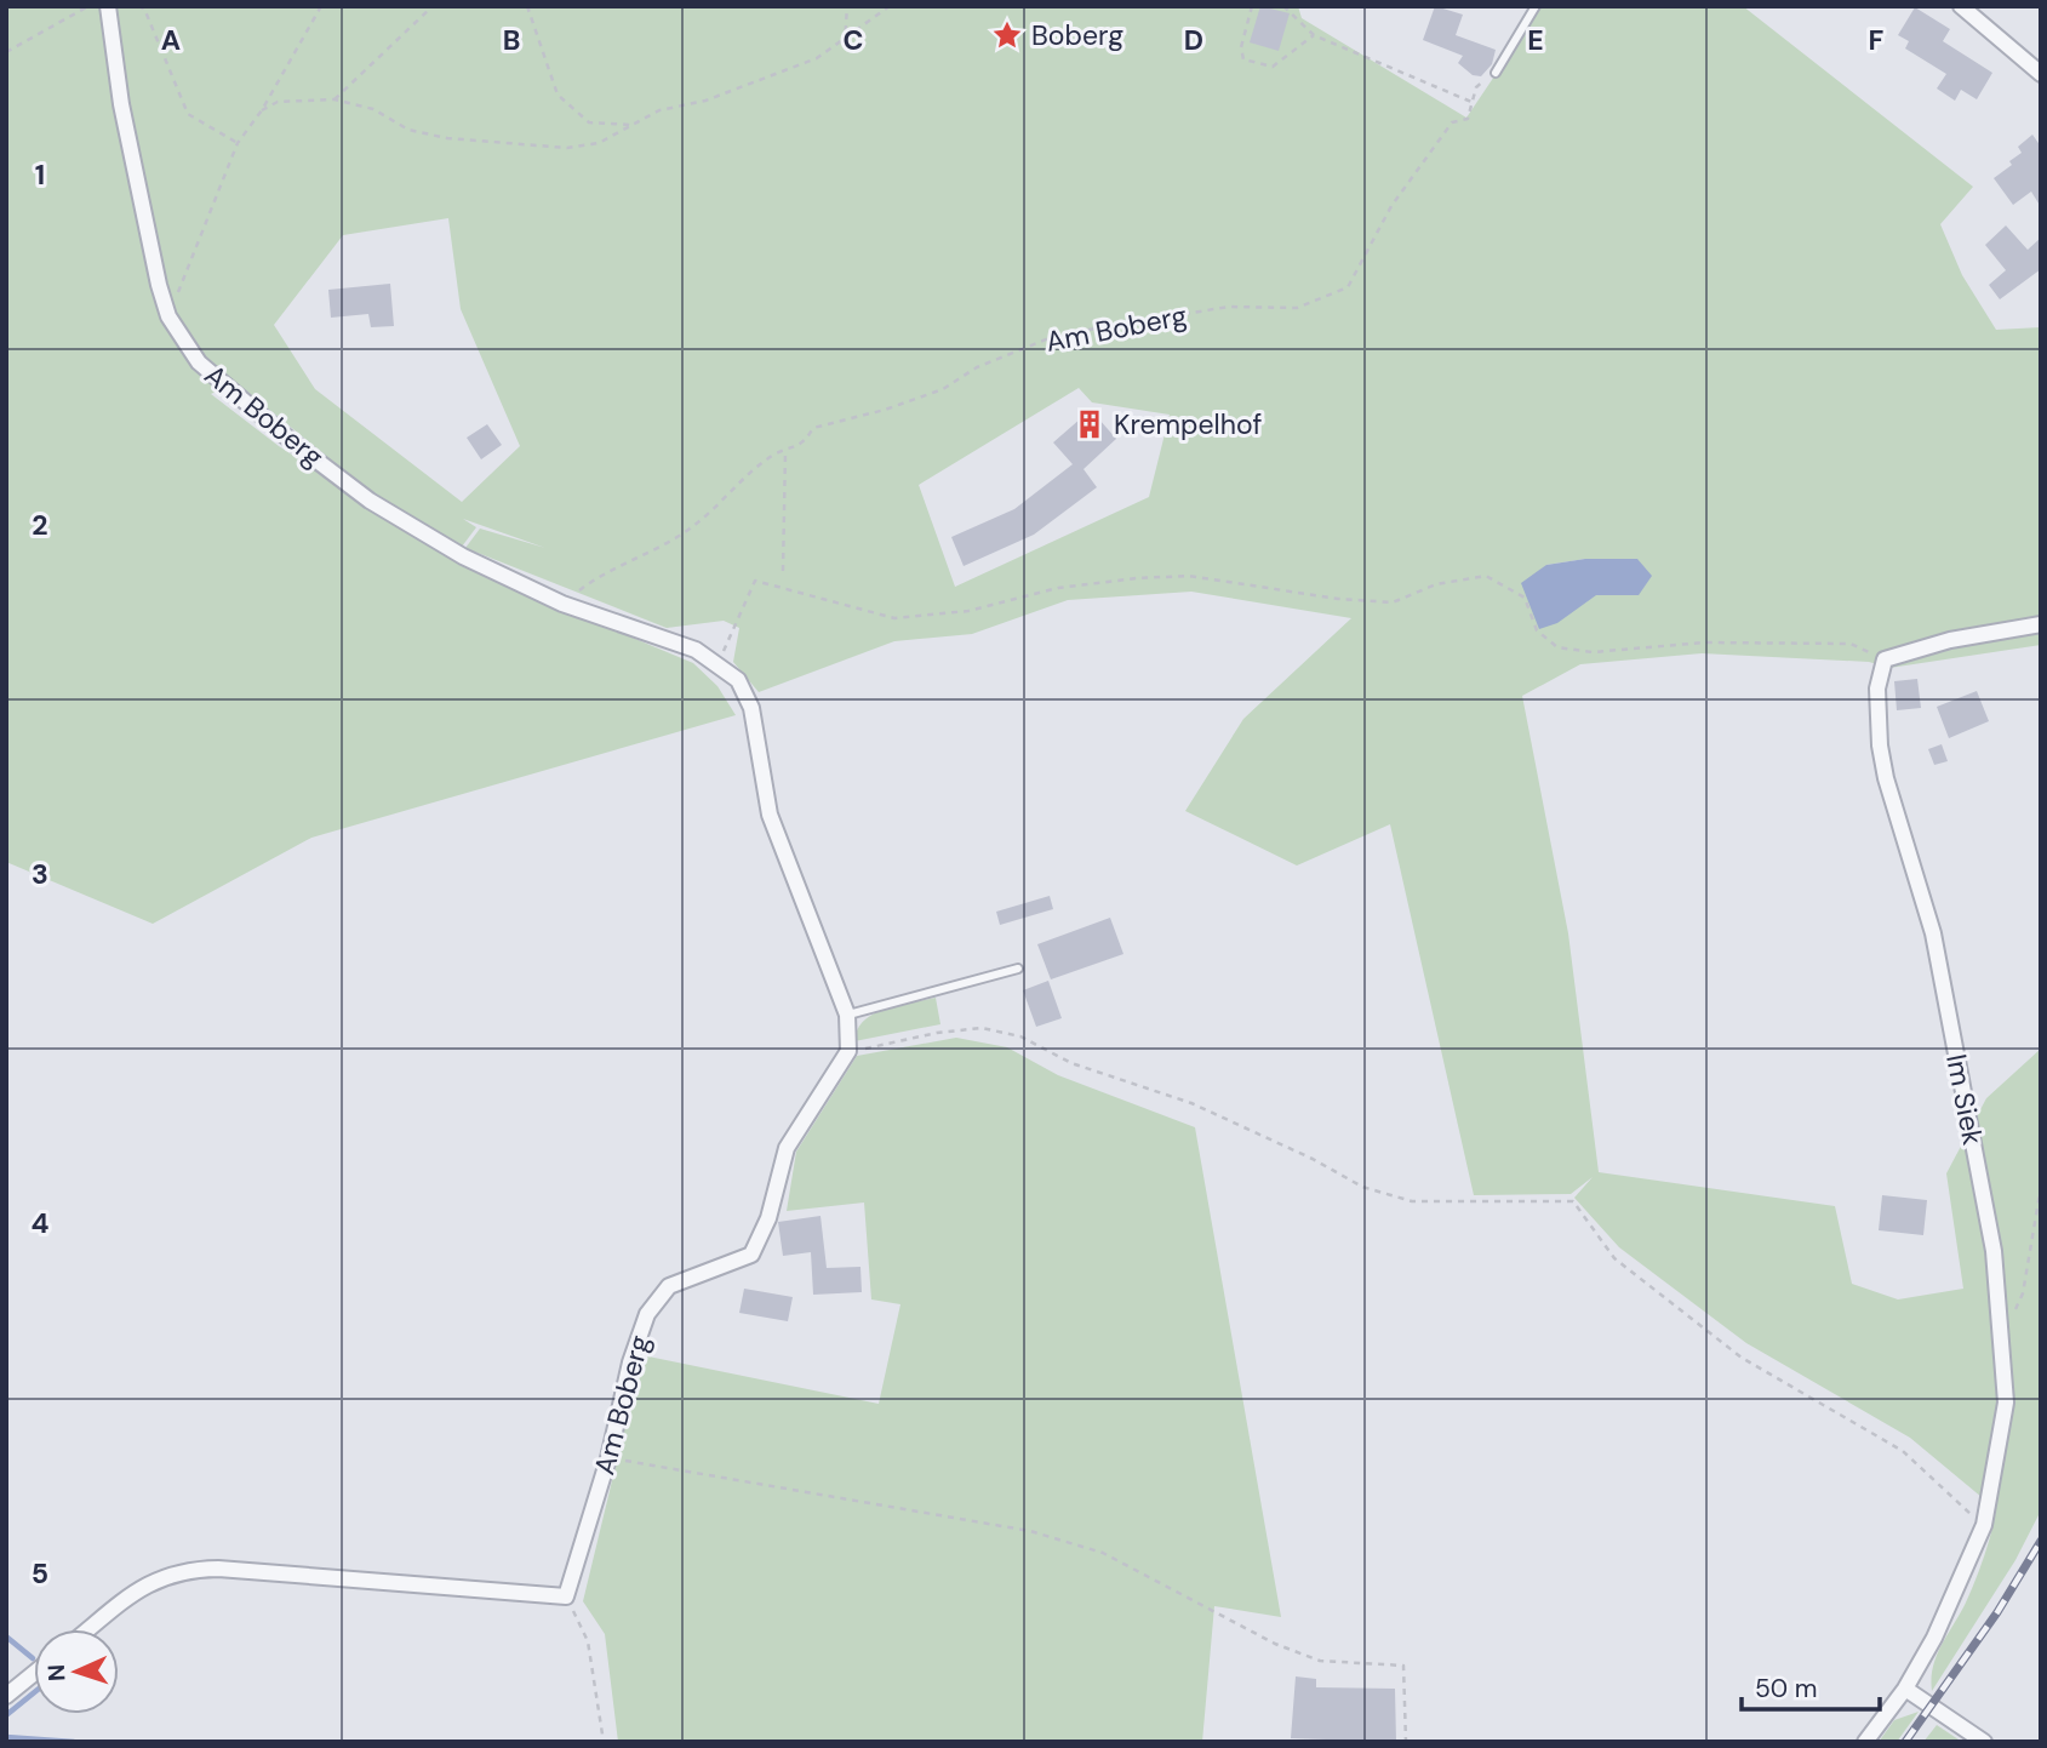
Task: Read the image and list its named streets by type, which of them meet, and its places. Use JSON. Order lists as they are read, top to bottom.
{
  "streets": {
    "street": ["Am Boberg", "Im Siek"]
  },
  "places": {
    "place": ["Boberg"],
    "building": ["Krempelhof"]
  },
  "scale_bar": "50 m",
  "north": "left",
  "grid": {
    "columns": [
      "A",
      "B",
      "C",
      "D",
      "E",
      "F"
    ],
    "rows": [
      "1",
      "2",
      "3",
      "4",
      "5"
    ]
  }
}
